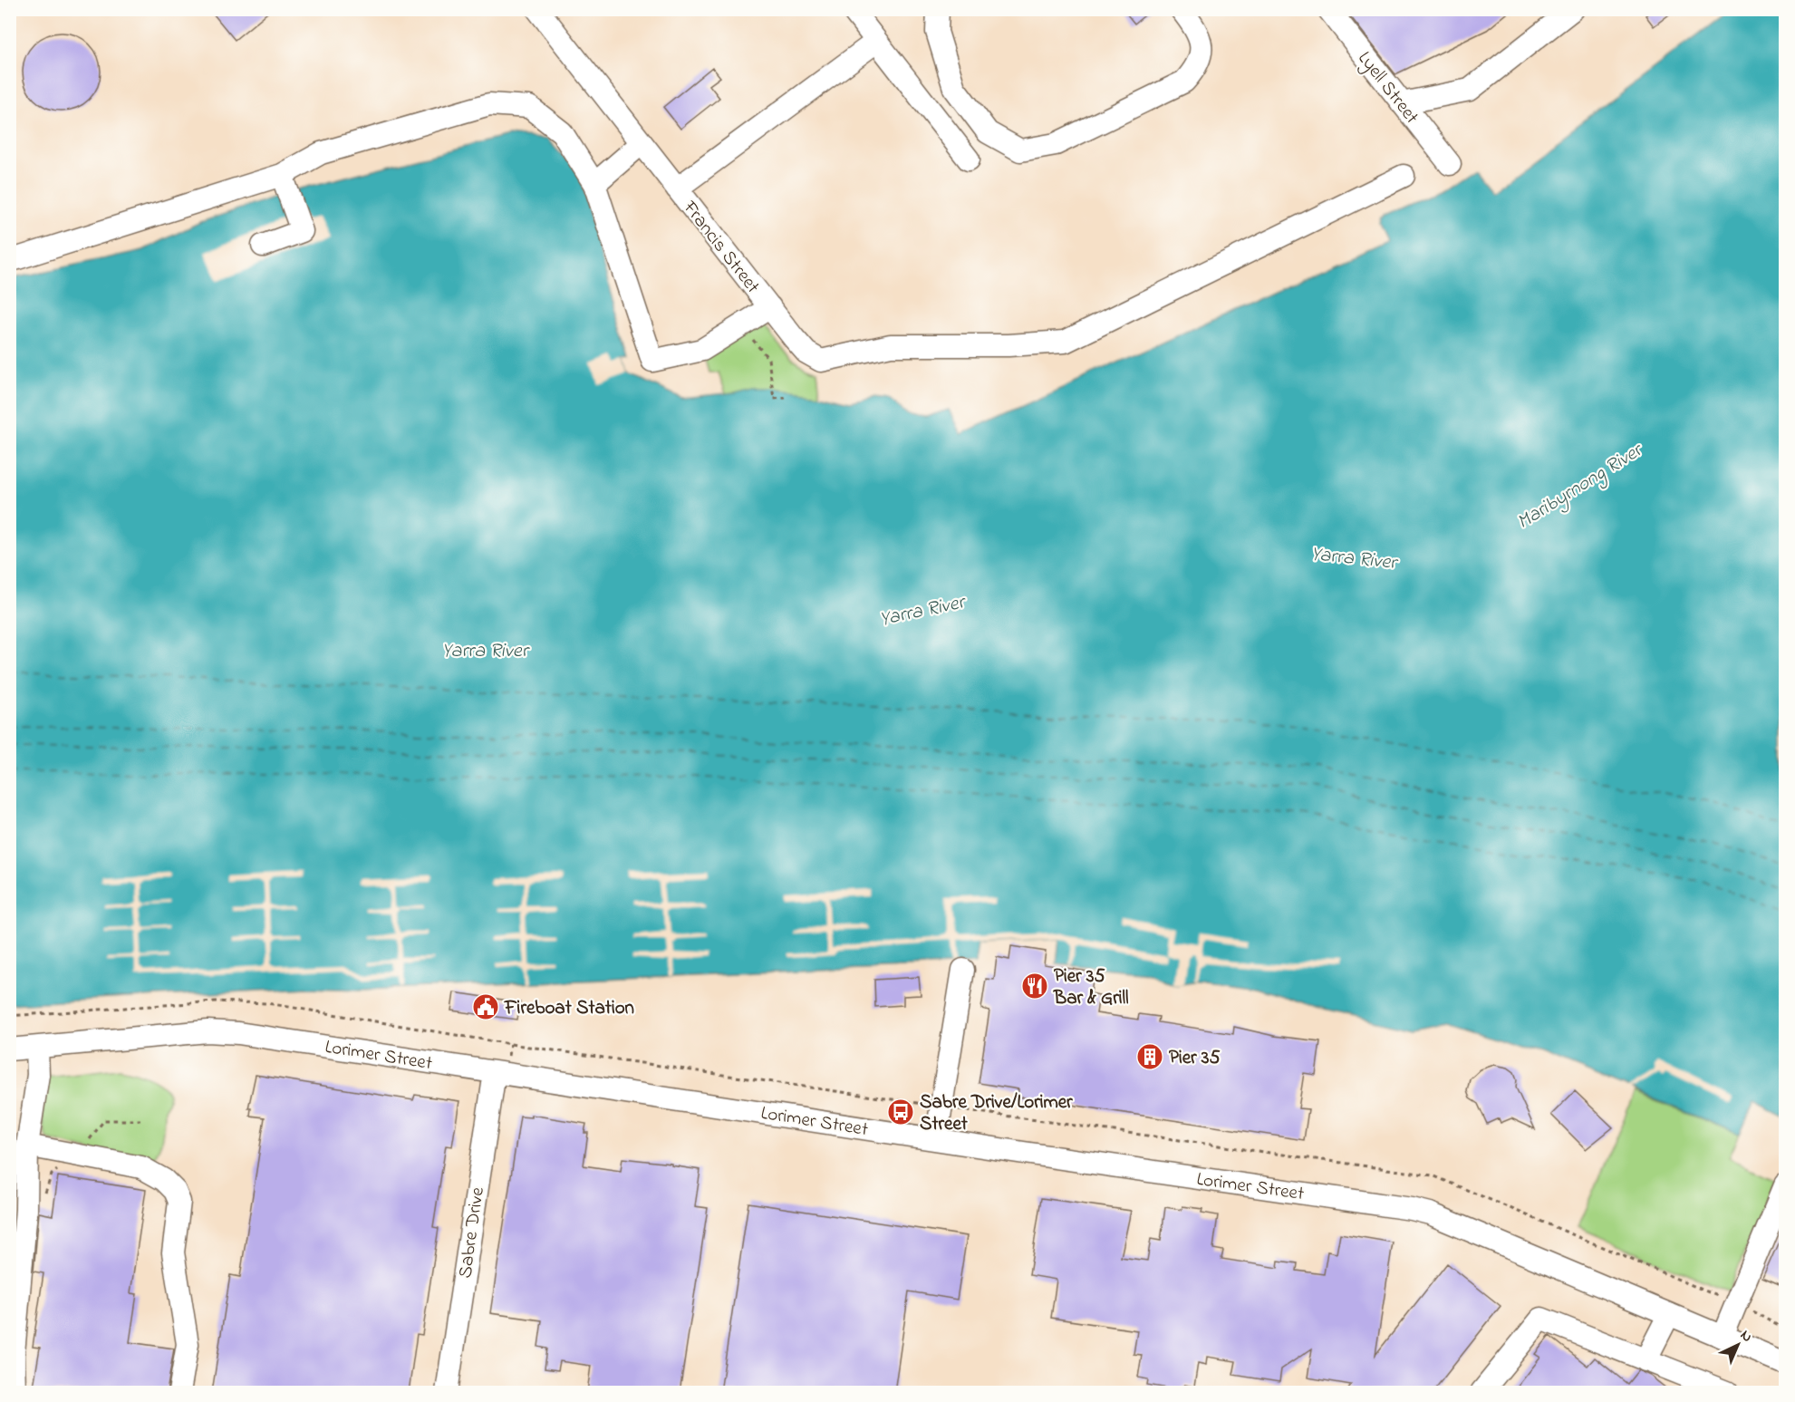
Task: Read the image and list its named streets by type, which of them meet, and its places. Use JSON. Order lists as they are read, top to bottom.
{
  "streets": {
    "street": [
      "Lyell Street",
      "Francis Street",
      "Lorimer Street",
      "Sabre Drive"
    ]
  },
  "crossings": [
    ["Lorimer Street", "Sabre Drive"]
  ],
  "water": ["Maribyrnong River", "Yarra River"],
  "places": {
    "restaurant": ["Pier 35 Bar & Grill"],
    "public building": ["Fireboat Station"],
    "building": ["Pier 35"],
    "bus stop": ["Sabre Drive/Lorimer Street"]
  },
  "north": "top right"
}
